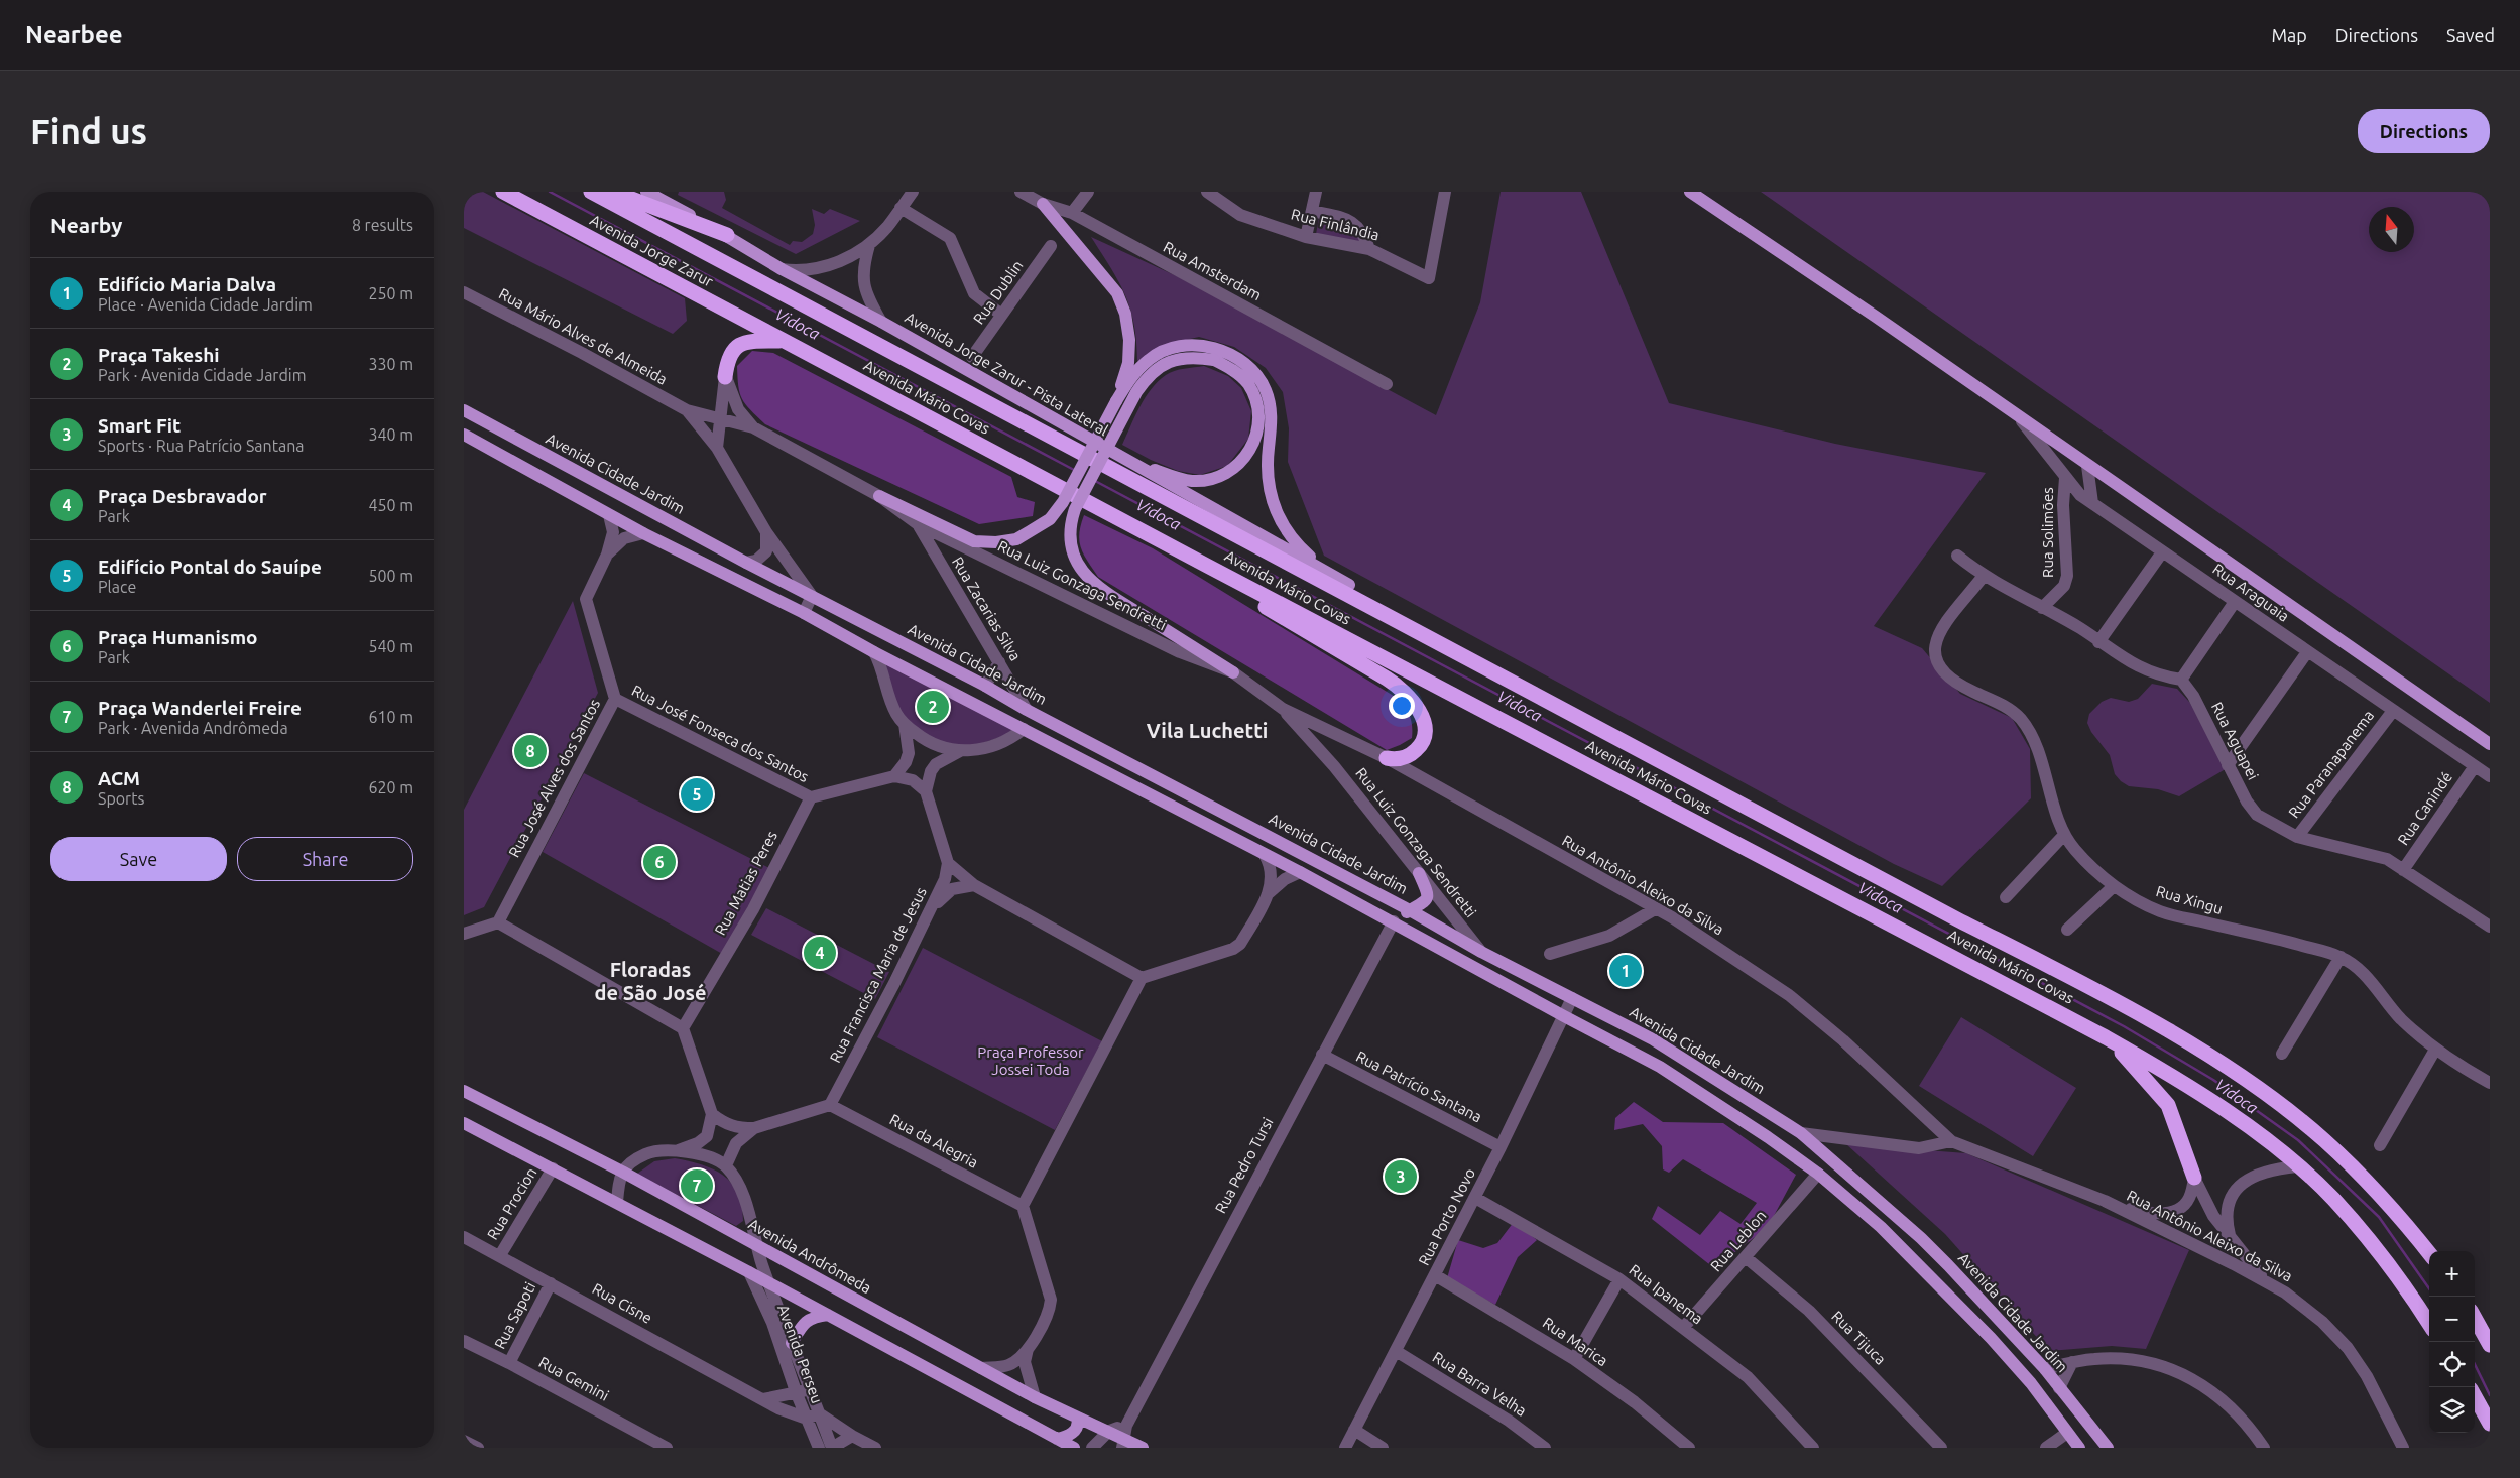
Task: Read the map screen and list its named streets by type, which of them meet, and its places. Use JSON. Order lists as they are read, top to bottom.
{
  "streets": {
    "highway": ["Avenida Jorge Zarur", "Avenida Mário Covas"],
    "main road": ["Avenida Jorge Zarur - Pista Lateral", "Avenida Cidade Jardim", "Avenida Andrômeda"],
    "street": [
      "Rua Finlândia",
      "Rua Amsterdam",
      "Rua Dublin",
      "Rua Mário Alves de Almeida",
      "Rua Solimões",
      "Rua Luiz Gonzaga Sendretti",
      "Rua Araguaia",
      "Rua Zacarias Silva",
      "Rua José Fonseca dos Santos",
      "Rua Aguapei",
      "Rua Paranapanema",
      "Rua José Alves dos Santos",
      "Rua Canindé",
      "Rua Matias Peres",
      "Rua Antônio Aleixo da Silva",
      "Rua Xingu",
      "Rua Francisca Maria de Jesus",
      "Rua Patrício Santana",
      "Rua da Alegria",
      "Rua Pedro Tursi",
      "Rua Procion",
      "Rua Porto Novo",
      "Rua Leblon",
      "Rua Ipanema",
      "Rua Cisne",
      "Rua Sapoti",
      "Rua Tijuca",
      "Rua Marica",
      "Avenida Perseu",
      "Rua Gemini",
      "Rua Barra Velha"
    ]
  },
  "crossings": [
    ["Avenida Jorge Zarur", "Avenida Mário Covas"],
    ["Avenida Cidade Jardim", "Rua Luiz Gonzaga Sendretti"],
    ["Avenida Cidade Jardim", "Rua Zacarias Silva"],
    ["Avenida Cidade Jardim", "Rua Porto Novo"],
    ["Rua Solimões", "Rua Araguaia"],
    ["Rua Luiz Gonzaga Sendretti", "Rua Zacarias Silva"],
    ["Rua Luiz Gonzaga Sendretti", "Rua Antônio Aleixo da Silva"],
    ["Rua Araguaia", "Rua Paranapanema"],
    ["Rua Araguaia", "Rua Canindé"],
    ["Rua José Fonseca dos Santos", "Rua José Alves dos Santos"],
    ["Rua José Fonseca dos Santos", "Rua Matias Peres"],
    ["Rua Aguapei", "Rua Paranapanema"],
    ["Rua Aguapei", "Rua Canindé"],
    ["Rua Francisca Maria de Jesus", "Rua da Alegria"],
    ["Rua Patrício Santana", "Rua Pedro Tursi"],
    ["Rua Patrício Santana", "Rua Porto Novo"],
    ["Rua Pedro Tursi", "Avenida Andrômeda"],
    ["Rua Procion", "Rua Cisne"],
    ["Rua Porto Novo", "Rua Ipanema"],
    ["Rua Porto Novo", "Rua Marica"],
    ["Rua Porto Novo", "Rua Barra Velha"],
    ["Rua Leblon", "Rua Ipanema"],
    ["Rua Leblon", "Rua Tijuca"],
    ["Avenida Andrômeda", "Avenida Perseu"],
    ["Rua Cisne", "Rua Sapoti"],
    ["Rua Cisne", "Avenida Perseu"],
    ["Rua Sapoti", "Rua Gemini"]
  ],
  "districts": ["Vila Luchetti", "Floradas de São José"],
  "water": ["Vidoca"],
  "parks": ["Praça Professor Jossei Toda"],
  "north": "top",
  "page": {
    "header": "Nearbee",
    "nav": ["Map", "Directions", "Saved"],
    "buttons": [
      "Directions",
      ["Save", "Share"]
    ],
    "title": "Find us",
    "heading": ["Nearby", "8 results"],
    "list": [
      {
        "mark": "1",
        "name": "Edifício Maria Dalva",
        "note": "Place · Avenida Cidade Jardim",
        "value": "250 m"
      },
      {
        "mark": "2",
        "name": "Praça Takeshi",
        "note": "Park · Avenida Cidade Jardim",
        "value": "330 m"
      },
      {
        "mark": "3",
        "name": "Smart Fit",
        "note": "Sports · Rua Patrício Santana",
        "value": "340 m"
      },
      {
        "mark": "4",
        "name": "Praça Desbravador",
        "note": "Park",
        "value": "450 m"
      },
      {
        "mark": "5",
        "name": "Edifício Pontal do Sauípe",
        "note": "Place",
        "value": "500 m"
      },
      {
        "mark": "6",
        "name": "Praça Humanismo",
        "note": "Park",
        "value": "540 m"
      },
      {
        "mark": "7",
        "name": "Praça Wanderlei Freire",
        "note": "Park · Avenida Andrômeda",
        "value": "610 m"
      },
      {
        "mark": "8",
        "name": "ACM",
        "note": "Sports",
        "value": "620 m"
      }
    ],
    "pins": [
      "2",
      "8",
      "5",
      "6",
      "4",
      "1",
      "3",
      "7"
    ],
    "map_buttons": ["+", "−"]
  }
}
